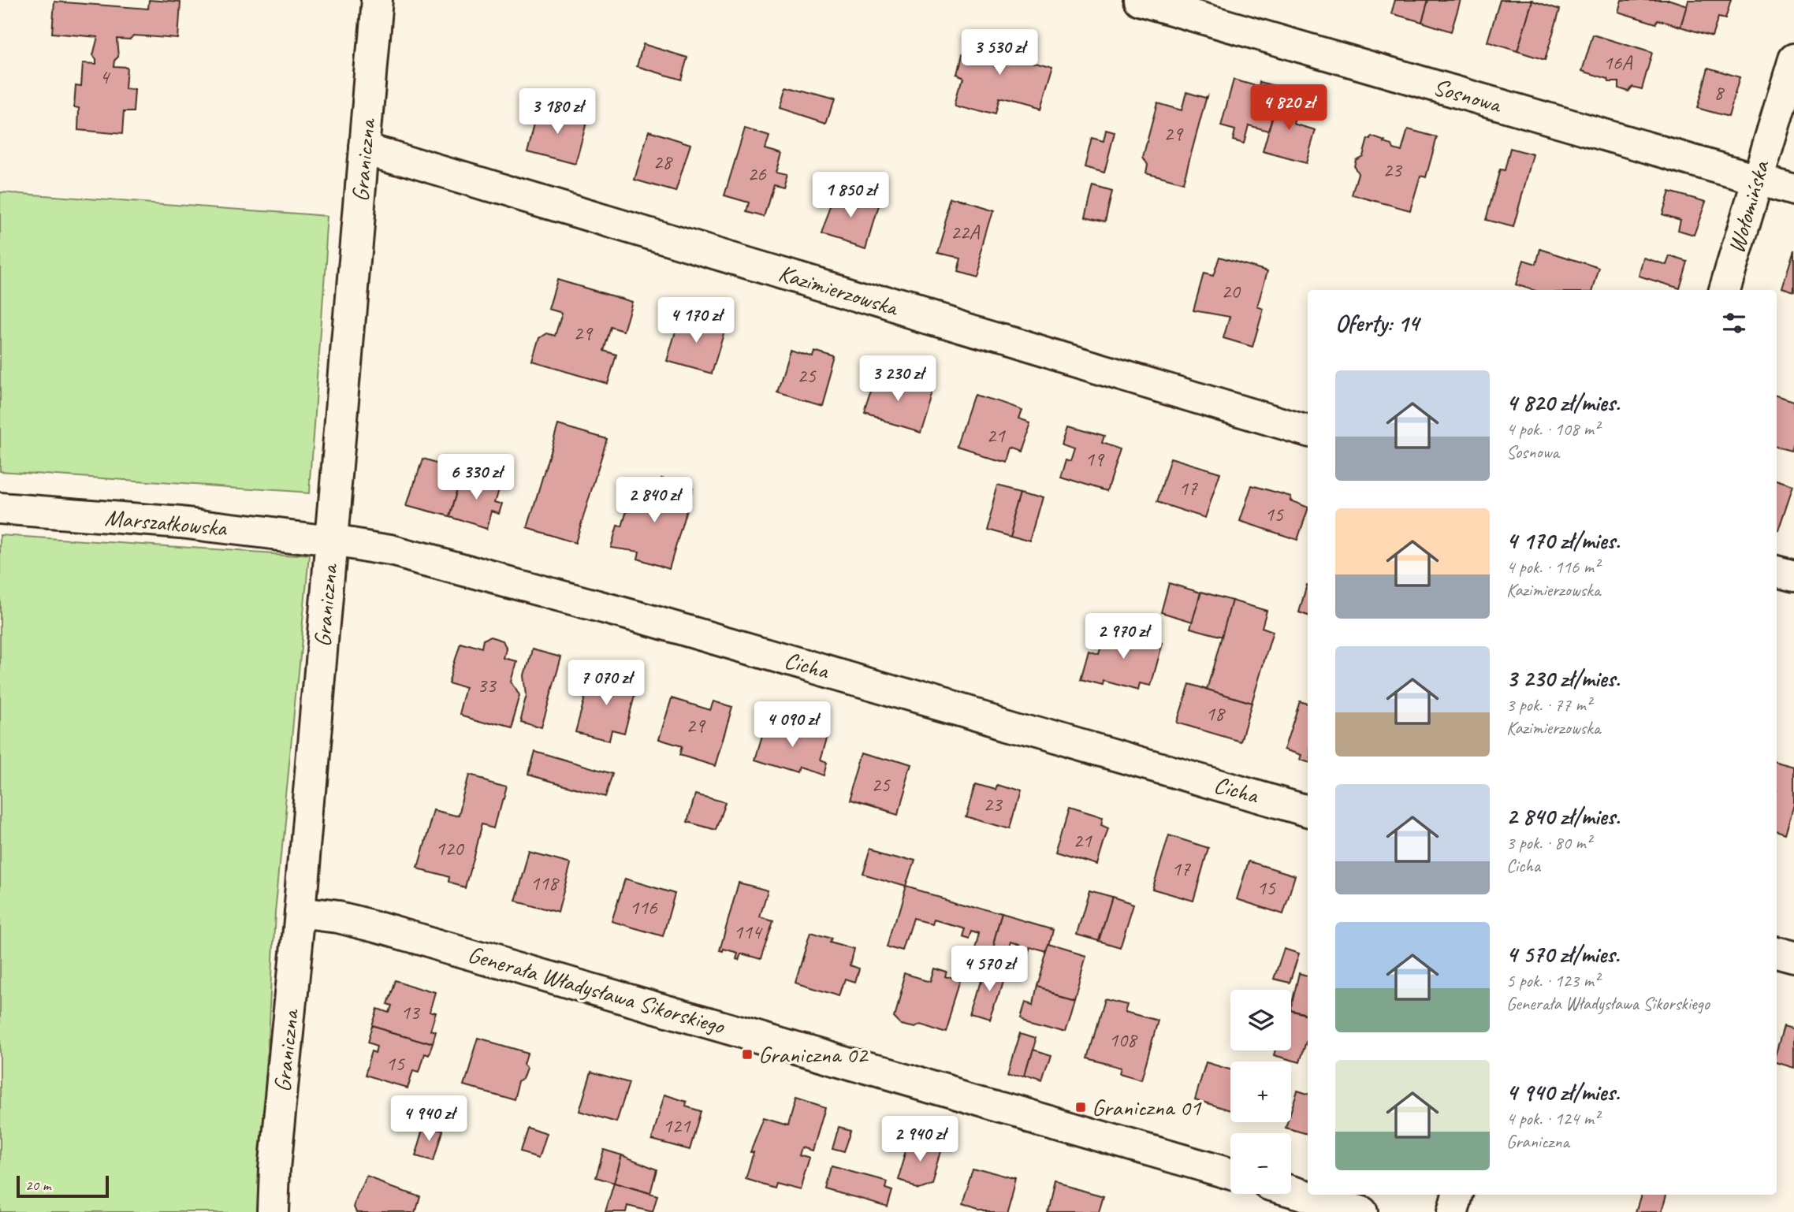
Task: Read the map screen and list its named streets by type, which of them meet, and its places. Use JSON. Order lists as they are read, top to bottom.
{
  "streets": {
    "street": [
      "Sosnowa",
      "Graniczna",
      "Wołomińska",
      "Kazimierzowska",
      "Marszałkowska",
      "Cicha",
      "Generała Władysława Sikorskiego"
    ]
  },
  "crossings": [
    ["Sosnowa", "Wołomińska"],
    ["Graniczna", "Kazimierzowska"],
    ["Graniczna", "Marszałkowska"],
    ["Graniczna", "Cicha"],
    ["Graniczna", "Generała Władysława Sikorskiego"],
    ["Marszałkowska", "Cicha"]
  ],
  "places": {
    "transit": ["Graniczna 02", "Graniczna 01"]
  },
  "house_numbers": [
    "16A",
    "4",
    "8",
    "29",
    "28",
    "23",
    "26",
    "22A",
    "20",
    "29",
    "25",
    "21",
    "19",
    "17",
    "15",
    "33",
    "18",
    "29",
    "25",
    "23",
    "21",
    "120",
    "17",
    "118",
    "15",
    "116",
    "114",
    "13",
    "108",
    "15",
    "121"
  ],
  "scale_bar": "20 m",
  "page": {
    "price": [
      "3 530 zł",
      "4 820 zł",
      "3 180 zł",
      "1 850 zł",
      "4 170 zł",
      "3 230 zł",
      "6 330 zł",
      "2 840 zł",
      "2 970 zł",
      "7 070 zł",
      "4 090 zł",
      "4 570 zł",
      "4 940 zł",
      "2 940 zł"
    ],
    "heading": "Oferty: 14",
    "list": [
      {
        "name": "4 820 zł/mies.",
        "note": "4 pok. · 108 m² · Sosnowa"
      },
      {
        "name": "4 170 zł/mies.",
        "note": "4 pok. · 116 m² · Kazimierzowska"
      },
      {
        "name": "3 230 zł/mies.",
        "note": "3 pok. · 77 m² · Kazimierzowska"
      },
      {
        "name": "2 840 zł/mies.",
        "note": "3 pok. · 80 m² · Cicha"
      },
      {
        "name": "4 570 zł/mies.",
        "note": "5 pok. · 123 m² · Generała Władysława Sikorskiego"
      },
      {
        "name": "4 940 zł/mies.",
        "note": "4 pok. · 124 m² · Graniczna"
      }
    ],
    "map_buttons": ["+", "−"],
    "scale": "20 m"
  }
}
